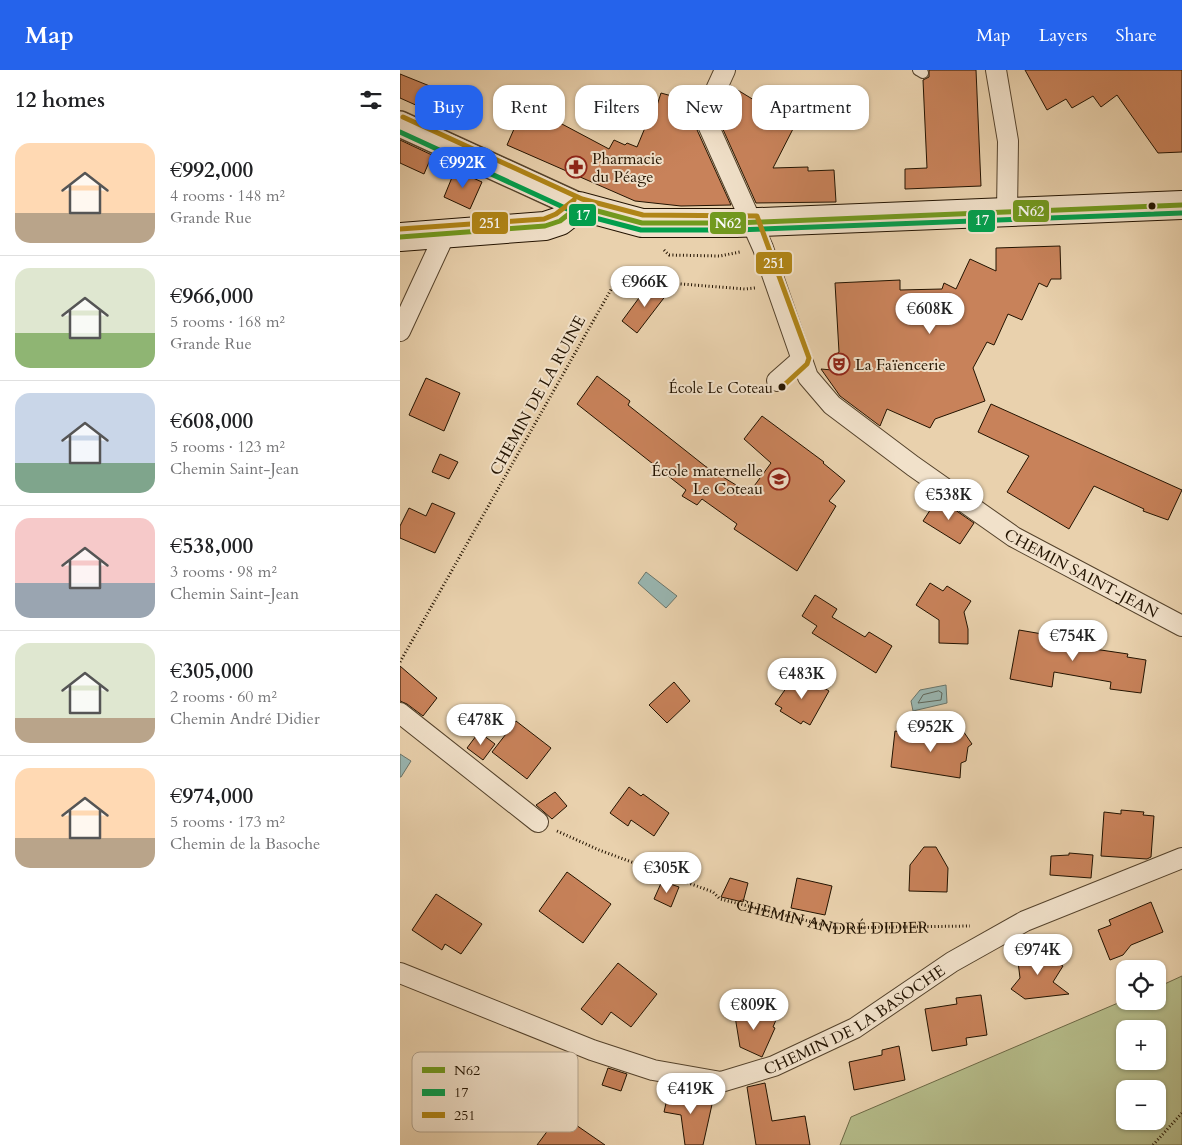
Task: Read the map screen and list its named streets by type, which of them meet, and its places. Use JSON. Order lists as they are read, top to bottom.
{
  "streets": {
    "street": ["CHEMIN SAINT-JEAN", "CHEMIN DE LA BASOCHE"],
    "path": ["CHEMIN DE LA RUINE", "CHEMIN ANDRÉ DIDIER"]
  },
  "crossings": [
    ["CHEMIN DE LA RUINE", "CHEMIN SAINT-JEAN"]
  ],
  "places": {
    "pharmacy": ["Pharmacie du Péage"],
    "theatre": ["La Faïencerie"],
    "other": ["École Le Coteau"],
    "school or university": ["École maternelle Le Coteau"]
  },
  "lines": ["transit line 251", "transit line 17", "transit line N62"],
  "legend": ["N62", "17", "251"],
  "page": {
    "header": "Map",
    "nav": ["Map", "Layers", "Share"],
    "heading": "12 homes",
    "chip": [
      "Buy",
      "Rent",
      "Filters",
      "New",
      "Apartment"
    ],
    "list": [
      {
        "name": "€992,000",
        "note": "4 rooms · 148 m² · Grande Rue"
      },
      {
        "name": "€966,000",
        "note": "5 rooms · 168 m² · Grande Rue"
      },
      {
        "name": "€608,000",
        "note": "5 rooms · 123 m² · Chemin Saint-Jean"
      },
      {
        "name": "€538,000",
        "note": "3 rooms · 98 m² · Chemin Saint-Jean"
      },
      {
        "name": "€305,000",
        "note": "2 rooms · 60 m² · Chemin André Didier"
      },
      {
        "name": "€974,000",
        "note": "5 rooms · 173 m² · Chemin de la Basoche"
      }
    ],
    "price": [
      "€992K",
      "€966K",
      "€608K",
      "€538K",
      "€754K",
      "€483K",
      "€478K",
      "€952K",
      "€305K",
      "€974K",
      "€809K",
      "€419K"
    ],
    "map_buttons": ["+", "−"]
  }
}
